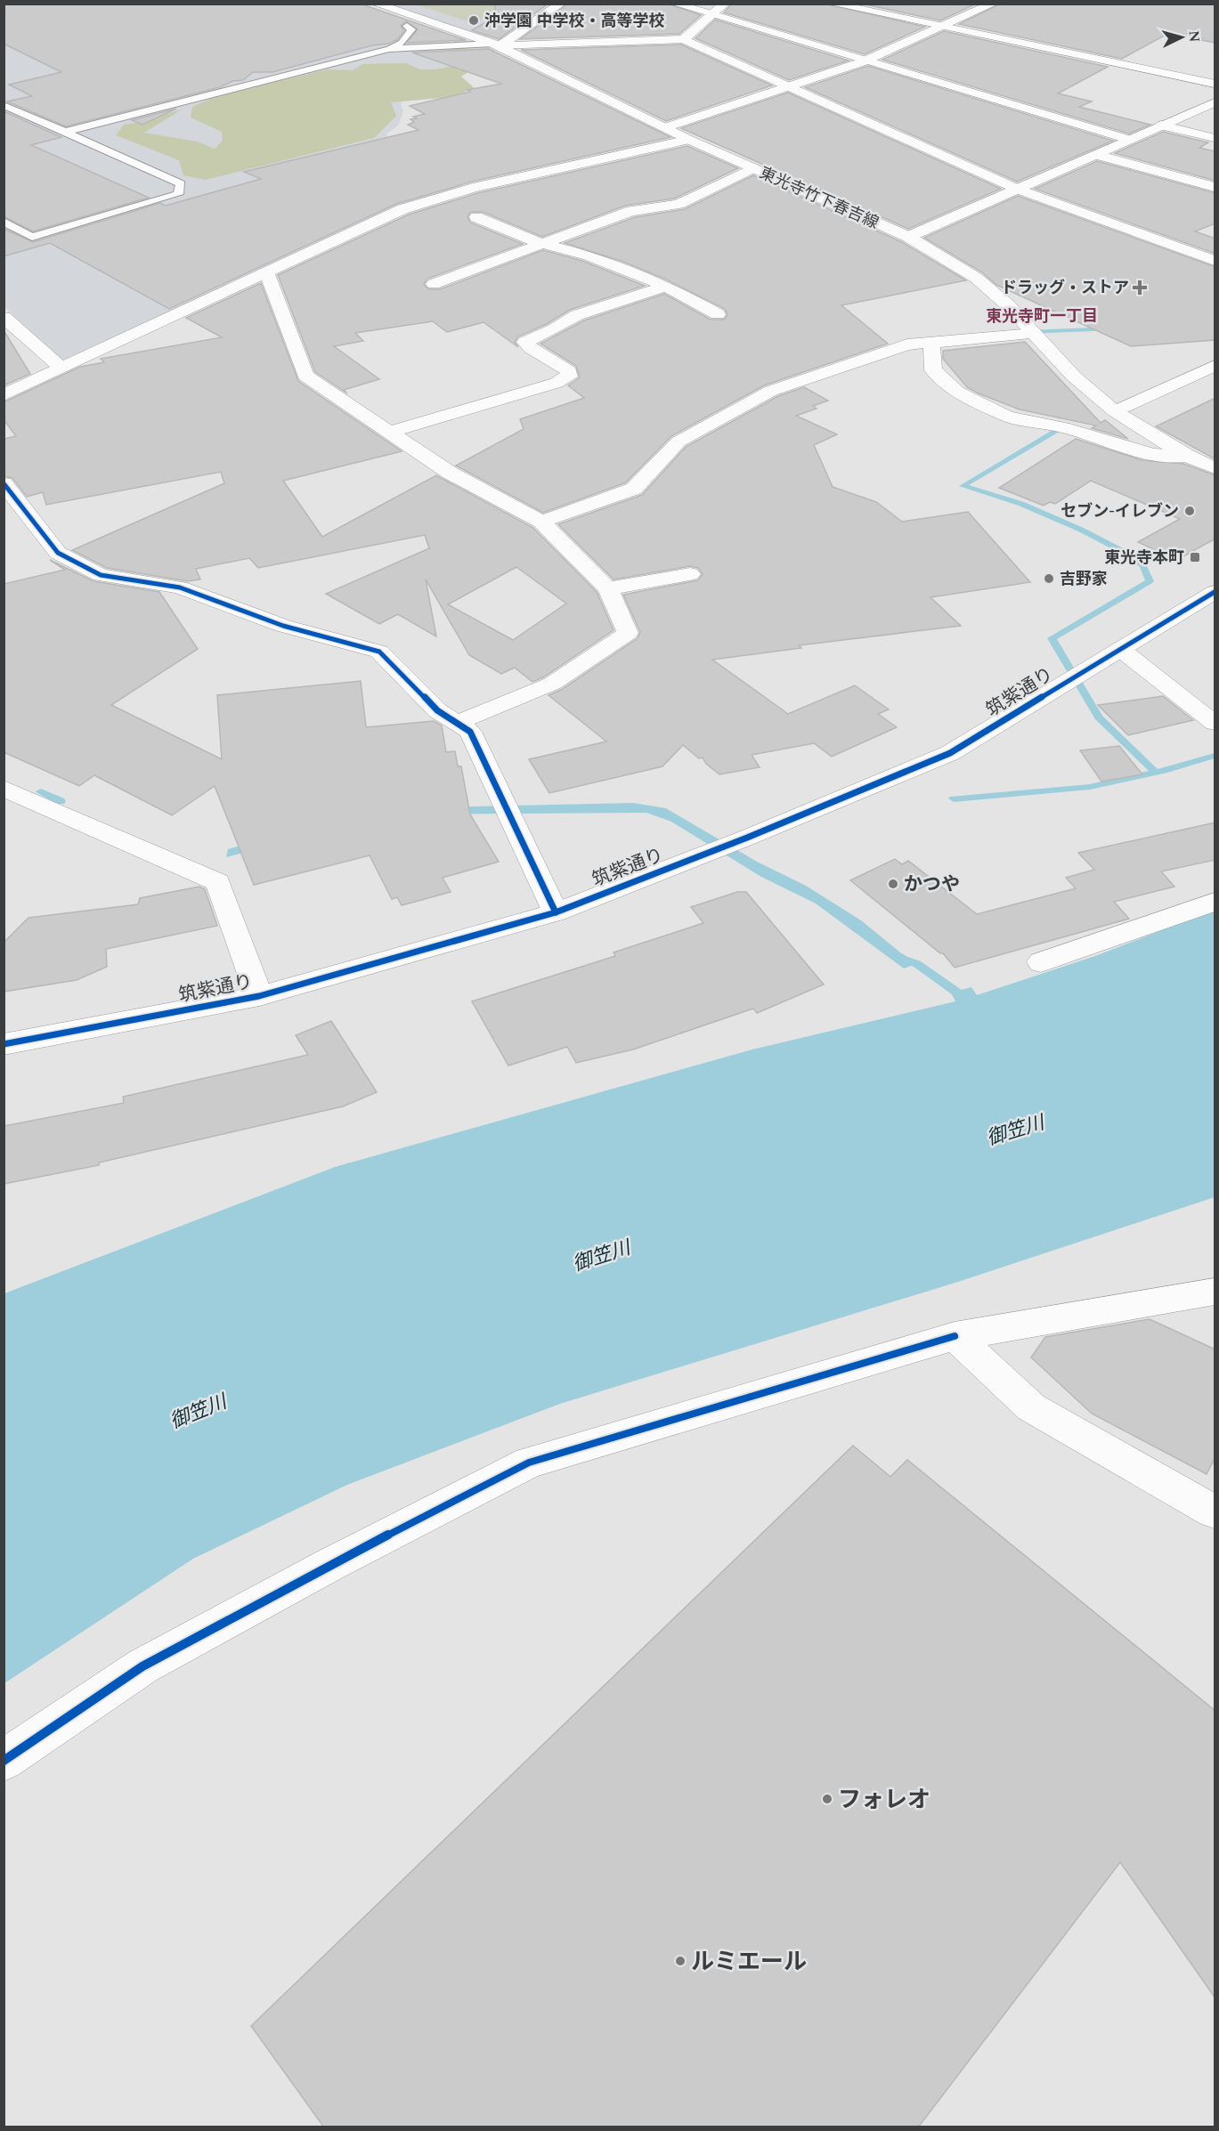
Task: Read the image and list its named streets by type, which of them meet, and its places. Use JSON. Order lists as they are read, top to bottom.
{
  "streets": {
    "street": ["東光寺竹下春吉線", "筑紫通り"]
  },
  "districts": ["東光寺町一丁目"],
  "water": ["御笠川"],
  "places": {
    "other": [
      "沖学園 中学校・高等学校",
      "セブン-イレブン",
      "吉野家",
      "かつや",
      "フォレオ",
      "ルミエール"
    ],
    "health": ["ドラッグ・ストア"],
    "transit": ["東光寺本町"]
  },
  "north": "right"
}
